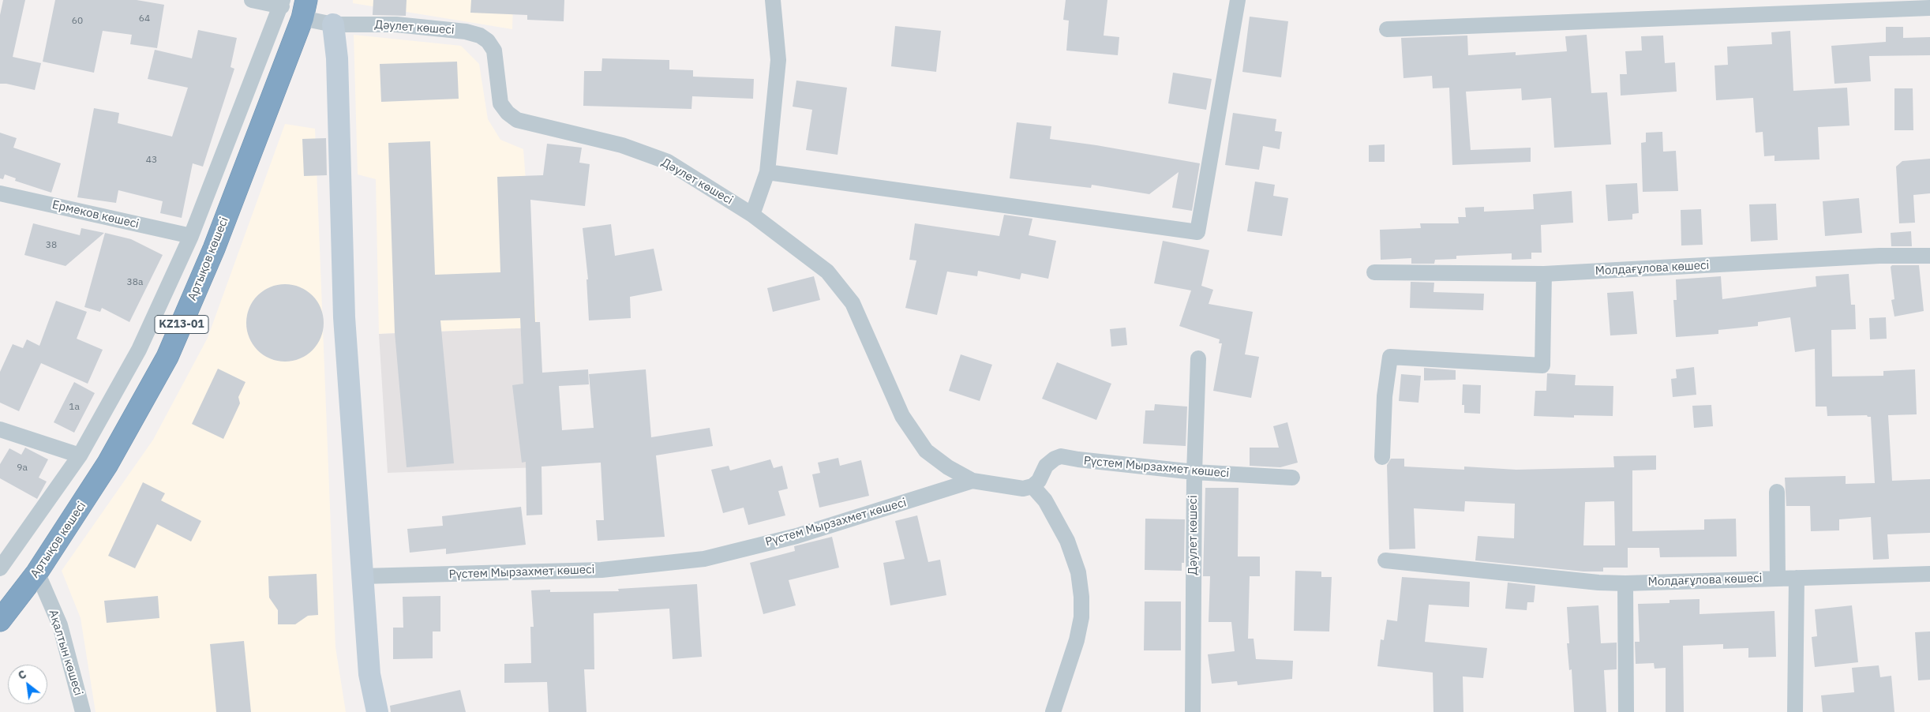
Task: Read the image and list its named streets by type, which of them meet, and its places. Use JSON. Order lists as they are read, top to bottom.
{
  "streets": {
    "highway": ["Артықов көшесі", "KZ13-01"],
    "street": [
      "Дәулет көшесі",
      "Ермеков көшесі",
      "Молдағұлова көшесі",
      "Рүстем Мырзахмет көшесі",
      "Ақалтын көшесі"
    ]
  },
  "crossings": [
    ["Дәулет көшесі", "Артықов көшесі"],
    ["Дәулет көшесі", "Рүстем Мырзахмет көшесі"],
    ["Артықов көшесі", "Ақалтын көшесі"]
  ],
  "house_numbers": [
    "64",
    "60",
    "43",
    "38",
    "38а",
    "1а",
    "9а"
  ],
  "north": "top left"
}
